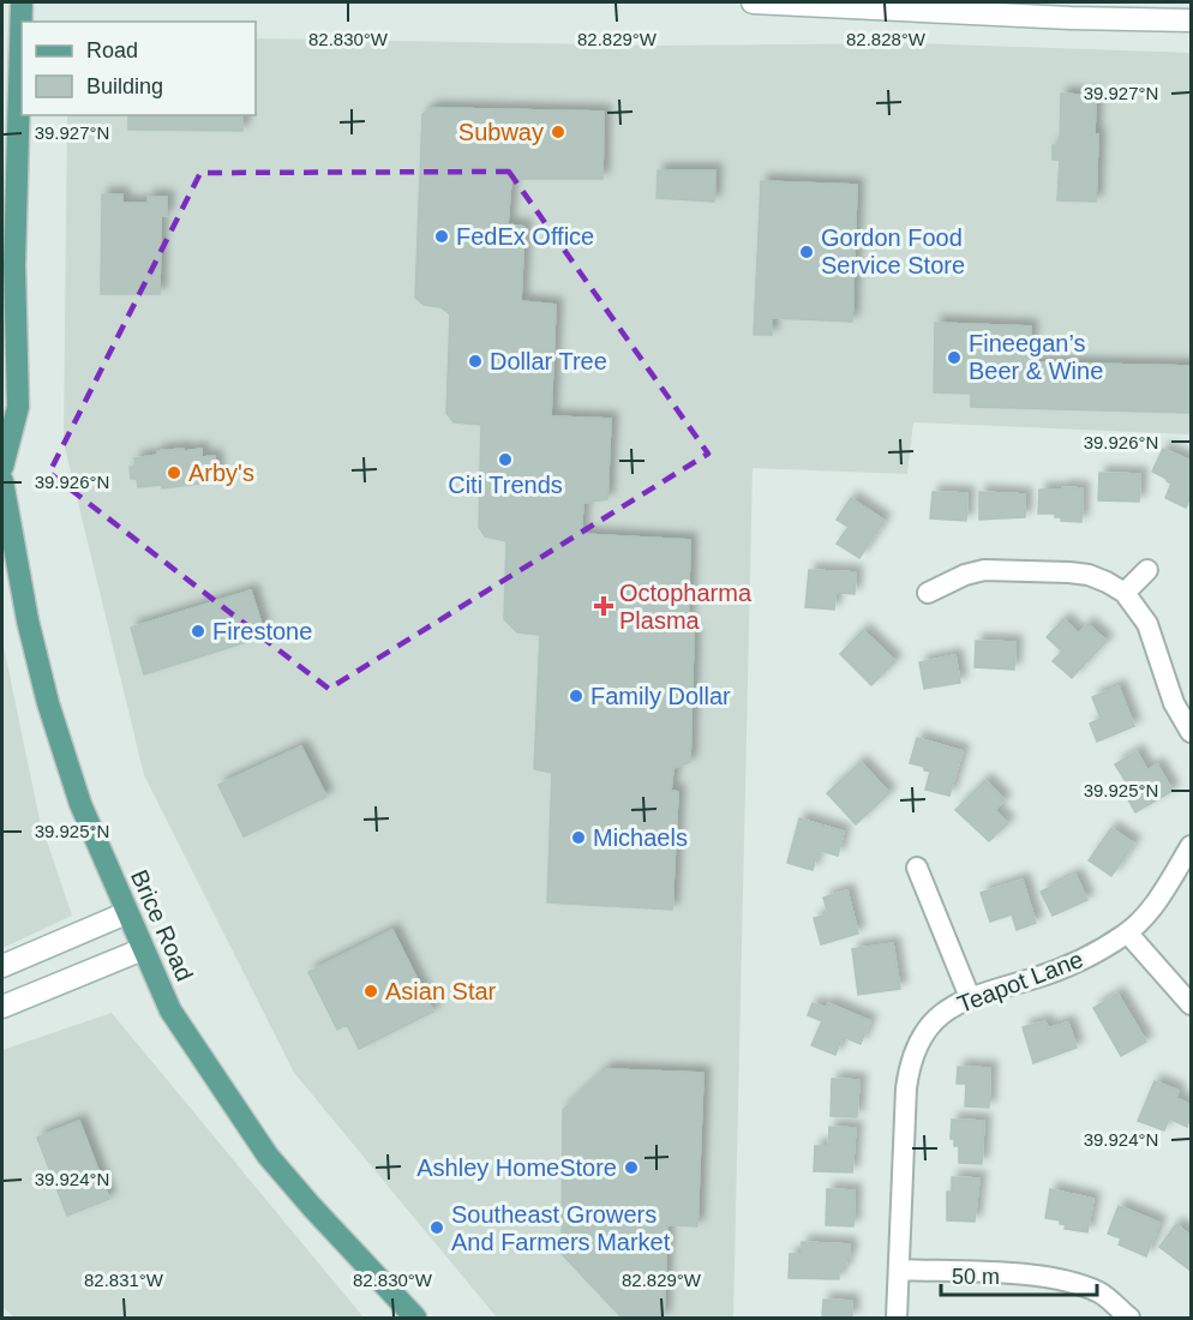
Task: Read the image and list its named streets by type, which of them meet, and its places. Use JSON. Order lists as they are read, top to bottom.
{
  "streets": {
    "main road": ["Brice Road"],
    "street": ["Teapot Lane"]
  },
  "places": {
    "other": [
      "Subway",
      "FedEx Office",
      "Gordon Food Service Store",
      "Fineegan’s Beer & Wine",
      "Dollar Tree",
      "Citi Trends",
      "Arby's",
      "Firestone",
      "Family Dollar",
      "Michaels",
      "Asian Star",
      "Ashley HomeStore",
      "Southeast Growers And Farmers Market"
    ],
    "health": ["Octopharma Plasma"]
  },
  "legend": ["Road", "Building"],
  "scale_bar": "50 m",
  "coordinates": [
    "82.830°W",
    "82.829°W",
    "82.828°W",
    "39.927°N",
    "39.926°N",
    "39.925°N",
    "39.924°N",
    "82.831°W"
  ]
}
